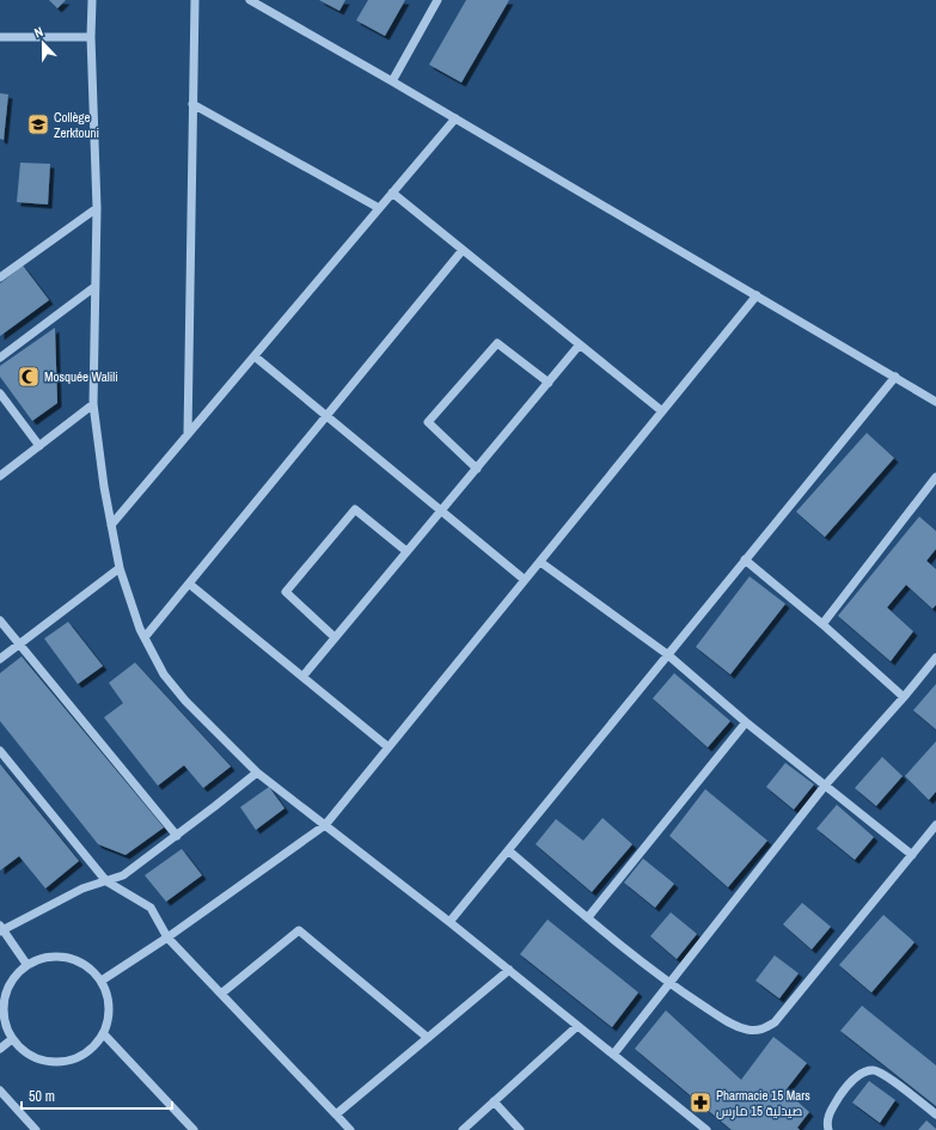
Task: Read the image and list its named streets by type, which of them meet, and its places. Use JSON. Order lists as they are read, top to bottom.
{
  "places": {
    "school or university": ["Collège Zerktouni"],
    "mosque": ["Mosquée Walili"],
    "pharmacy": ["Pharmacie 15 Mars صيدلية 15 مارس"]
  },
  "scale_bar": "50 m",
  "north": "top"
}
